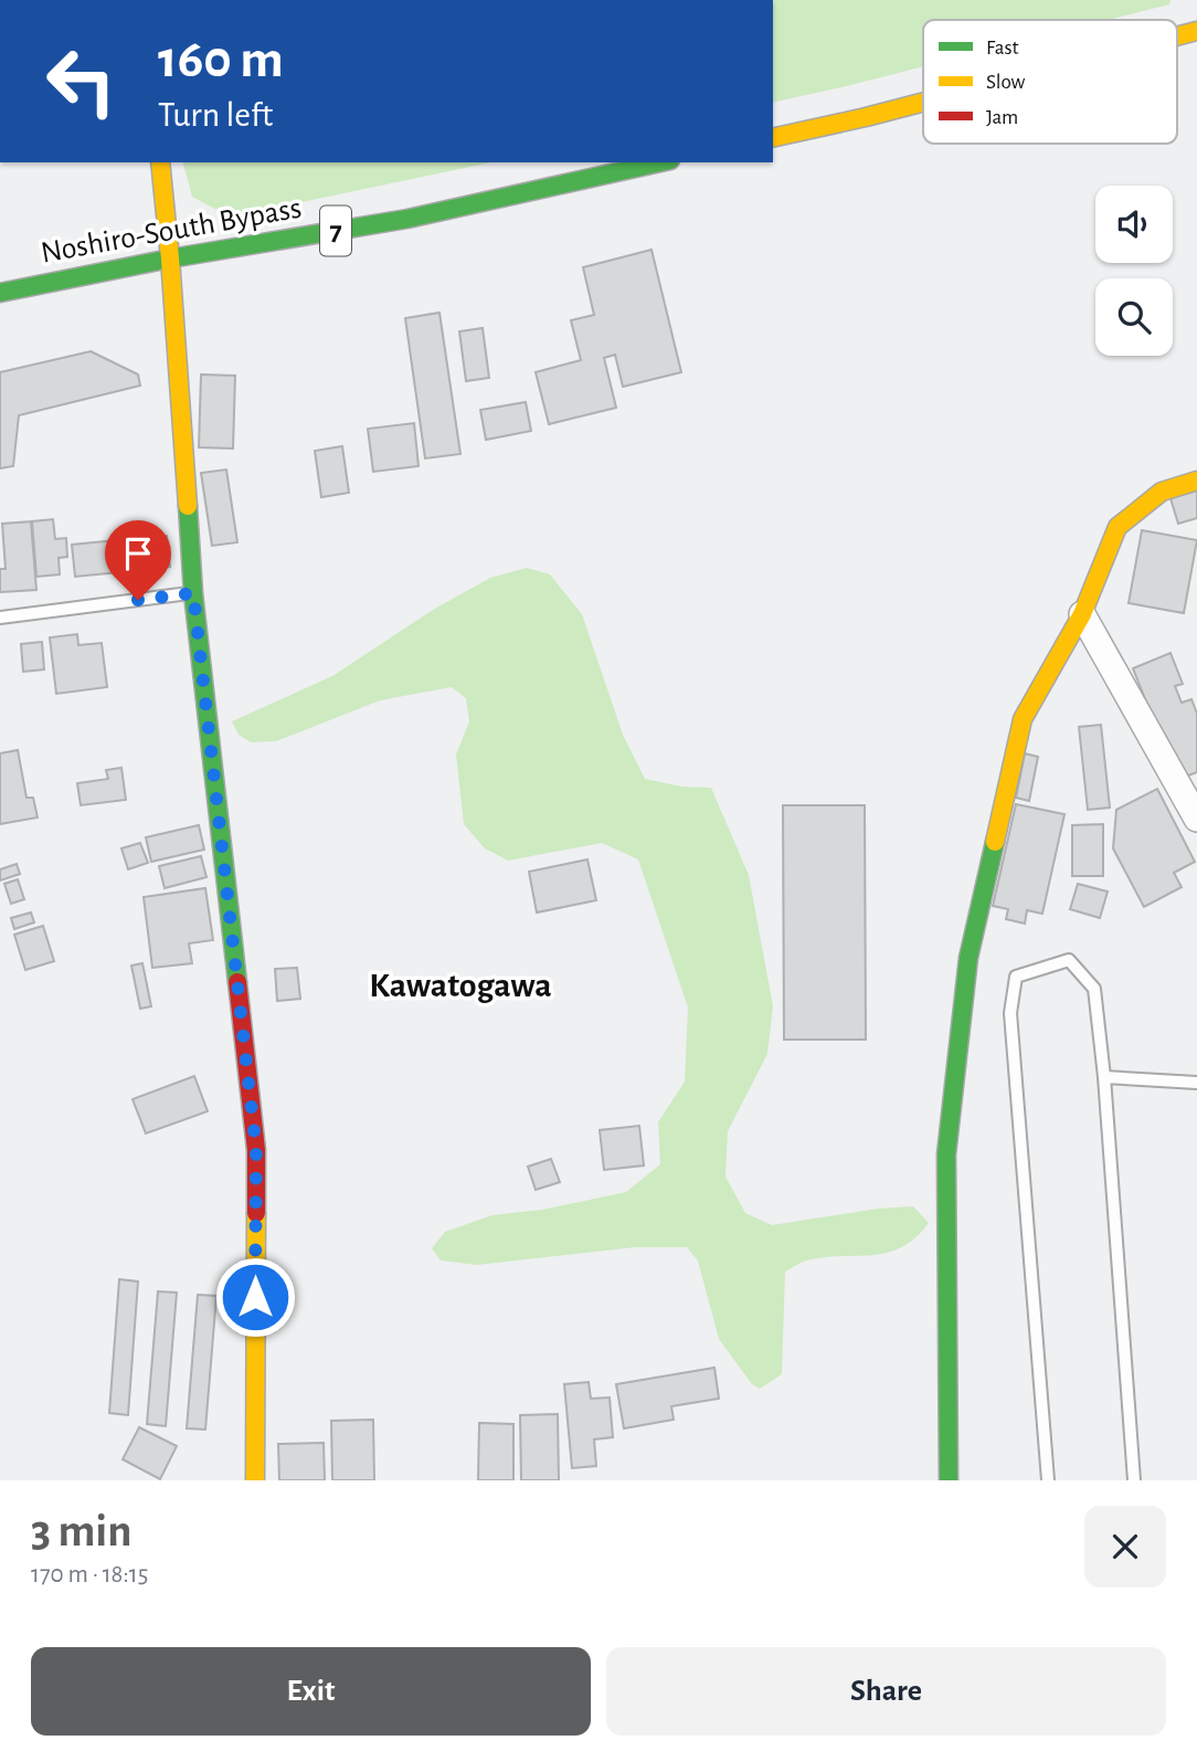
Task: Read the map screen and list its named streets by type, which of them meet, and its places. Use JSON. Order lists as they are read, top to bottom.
{
  "streets": {
    "main road": ["Noshiro-South Bypass", "7"]
  },
  "districts": ["Kawatogawa"],
  "legend": ["Fast", "Slow", "Jam"],
  "page": {
    "turn": ["160 m", "Turn left"],
    "heading": ["3 min", "170 m · 18:15"],
    "buttons": ["Exit", "Share"]
  }
}
